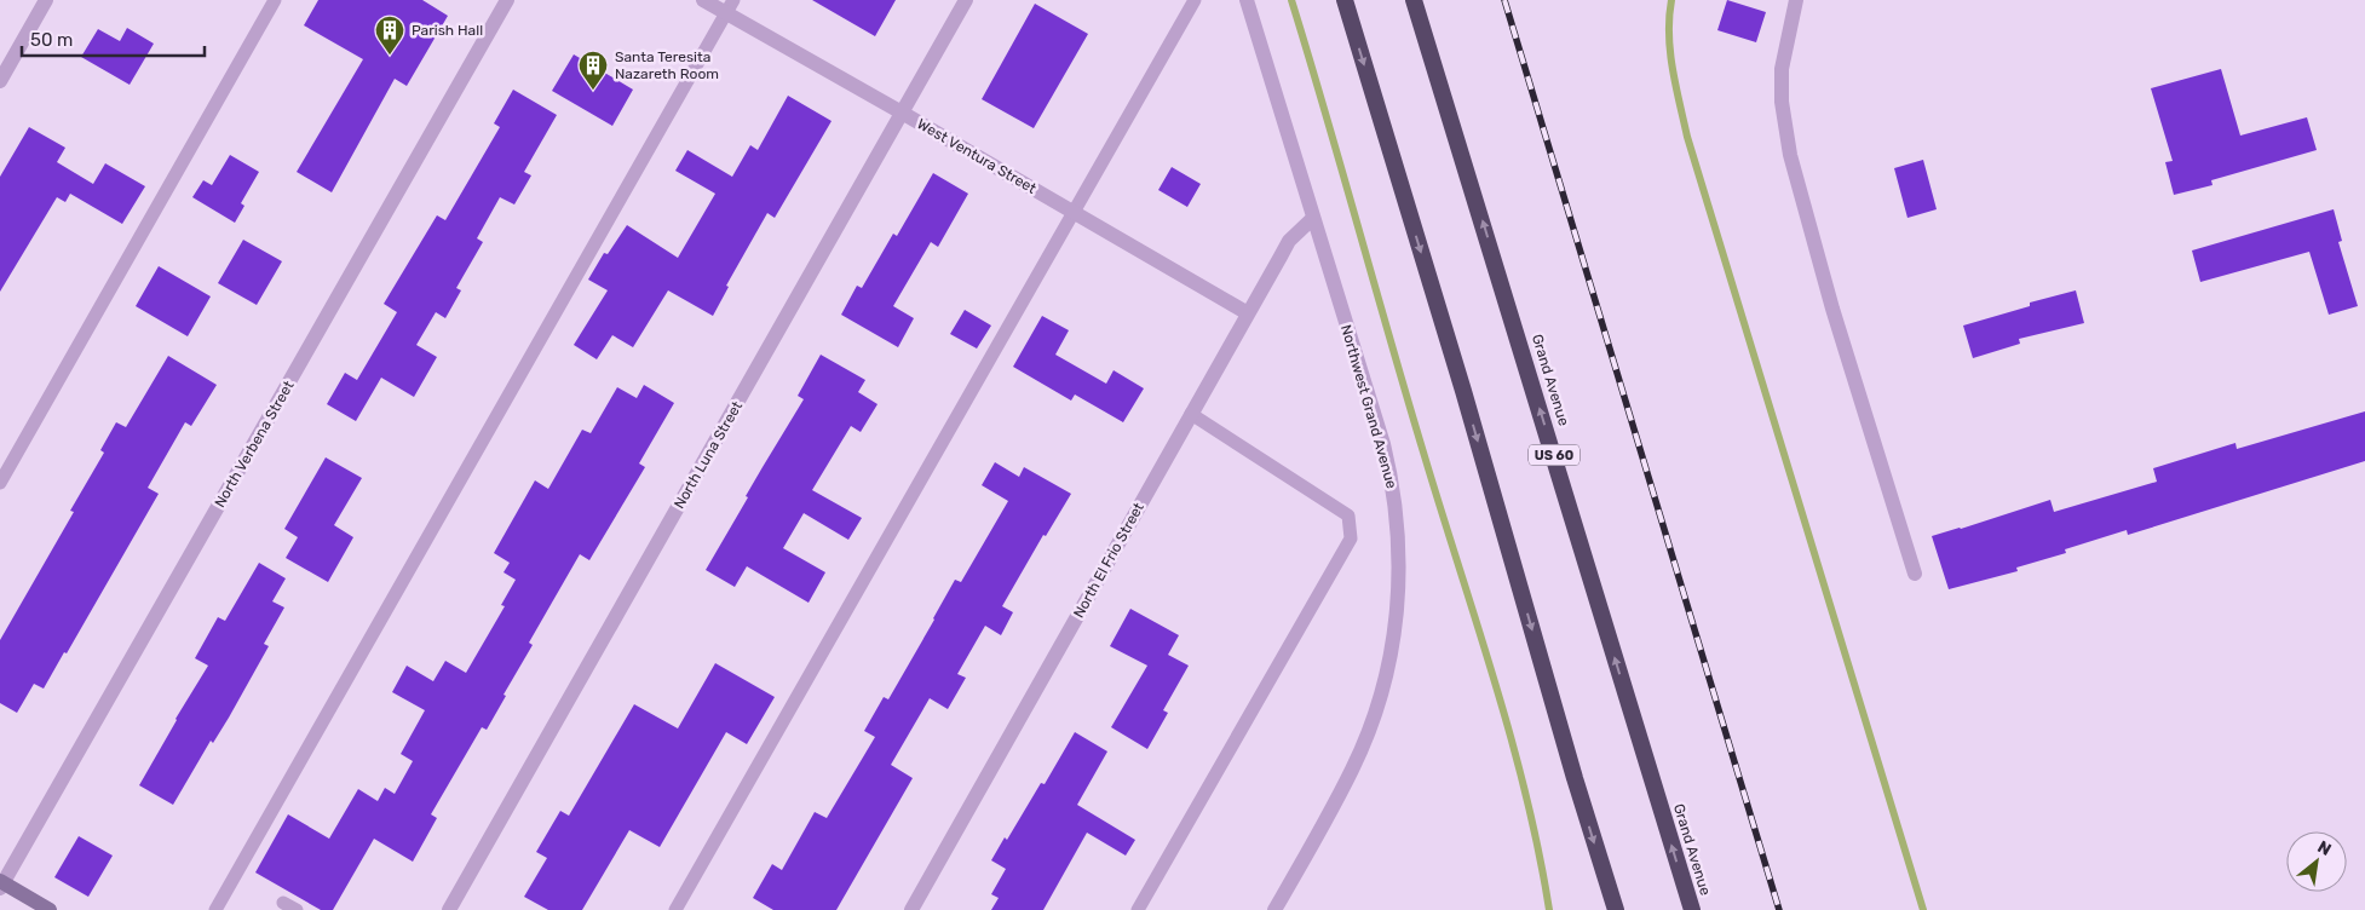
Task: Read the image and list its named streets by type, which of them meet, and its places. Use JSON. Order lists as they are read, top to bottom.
{
  "streets": {
    "highway": ["Grand Avenue", "US 60"],
    "street": [
      "West Ventura Street",
      "Northwest Grand Avenue",
      "North Verbena Street",
      "North Luna Street",
      "North El Frio Street"
    ]
  },
  "crossings": [
    ["West Ventura Street", "North Luna Street"],
    ["West Ventura Street", "North El Frio Street"],
    ["Northwest Grand Avenue", "North El Frio Street"]
  ],
  "places": {
    "building": ["Parish Hall", "Santa Teresita Nazareth Room"]
  },
  "scale_bar": "50 m",
  "north": "top right"
}
